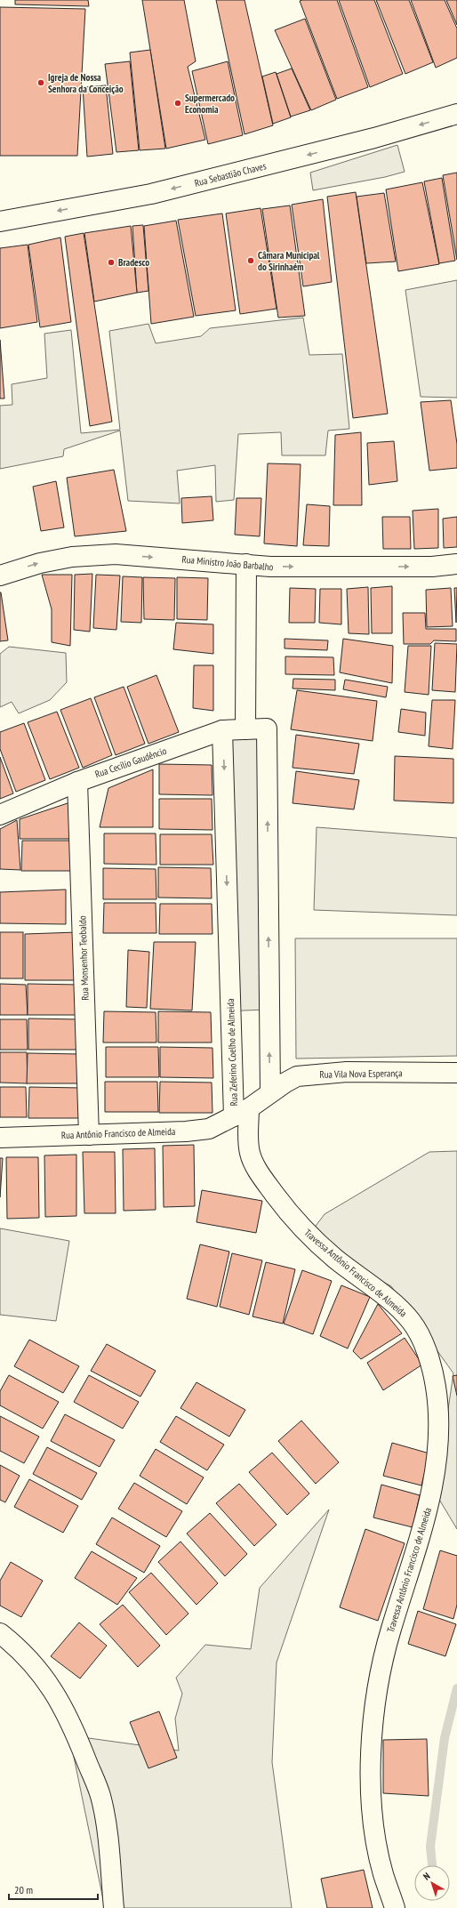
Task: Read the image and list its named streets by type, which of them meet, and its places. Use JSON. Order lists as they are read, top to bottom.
{
  "streets": {
    "street": [
      "Rua Sebastião Chaves",
      "Rua Ministro João Barbalho",
      "Rua Cecílio Gaudêncio",
      "Rua Monsenhor Teobaldo",
      "Rua Zeferino Coelho de Almeida",
      "Rua Vila Nova Esperança",
      "Rua Antônio Francisco de Almeida",
      "Travessa Antônio Francisco de Almeida"
    ]
  },
  "crossings": [
    ["Rua Cecílio Gaudêncio", "Rua Monsenhor Teobaldo"],
    ["Rua Cecílio Gaudêncio", "Rua Zeferino Coelho de Almeida"],
    ["Rua Cecílio Gaudêncio", "Rua Vila Nova Esperança"],
    ["Rua Monsenhor Teobaldo", "Rua Antônio Francisco de Almeida"],
    ["Rua Zeferino Coelho de Almeida", "Rua Vila Nova Esperança"],
    ["Rua Zeferino Coelho de Almeida", "Rua Antônio Francisco de Almeida"],
    ["Rua Zeferino Coelho de Almeida", "Travessa Antônio Francisco de Almeida"],
    ["Rua Antônio Francisco de Almeida", "Travessa Antônio Francisco de Almeida"]
  ],
  "one_way": ["Rua Sebastião Chaves", "Rua Ministro João Barbalho", "Rua Zeferino Coelho de Almeida"],
  "places": [
    "Igreja de Nossa Senhora da Conceição",
    "Supermercado Economia",
    "Câmara Municipal do Sirinhaém",
    "Bradesco"
  ],
  "scale_bar": "20 m",
  "north": "top left"
}
